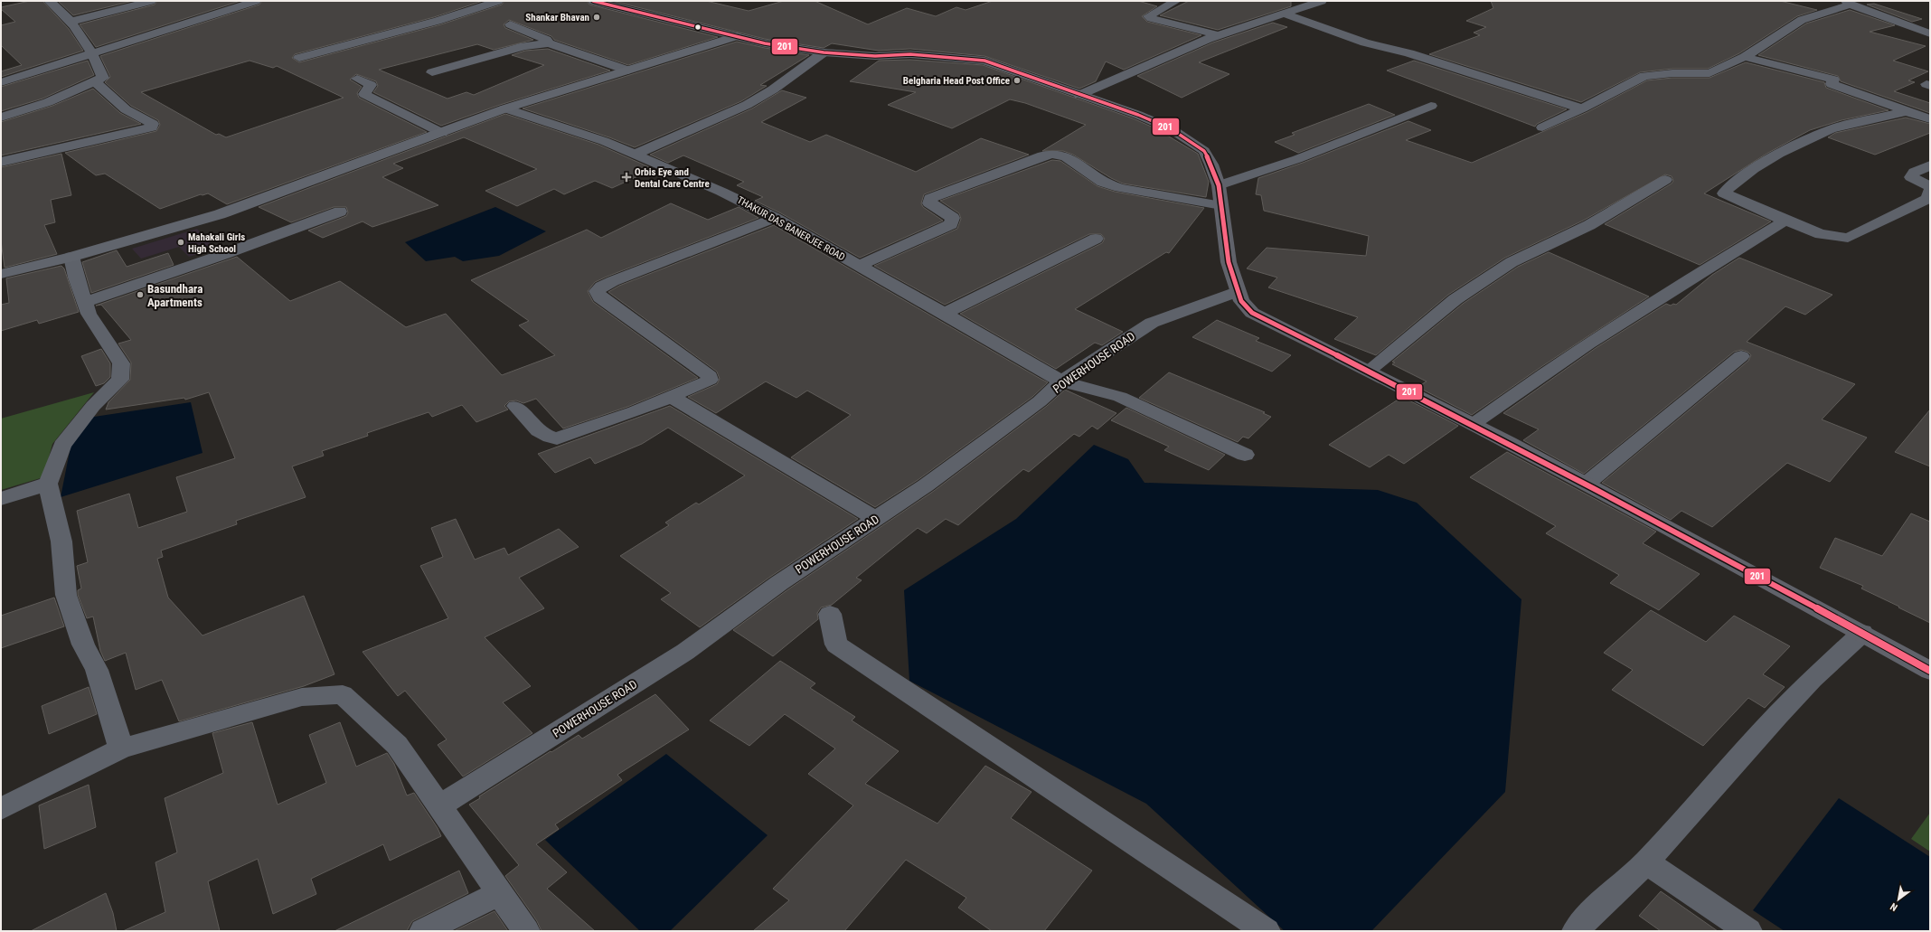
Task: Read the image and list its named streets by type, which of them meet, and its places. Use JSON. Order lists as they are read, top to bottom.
{
  "streets": {
    "street": ["THAKUR DAS BANERJEE ROAD", "POWERHOUSE ROAD"]
  },
  "crossings": [
    ["THAKUR DAS BANERJEE ROAD", "POWERHOUSE ROAD"]
  ],
  "places": {
    "other": [
      "Shankar Bhavan",
      "Belgharia Head Post Office",
      "Mahakali Girls High School",
      "Basundhara Apartments"
    ],
    "health": ["Orbis Eye and Dental Care Centre"]
  },
  "lines": ["transit line 201"],
  "north": "bottom left"
}
